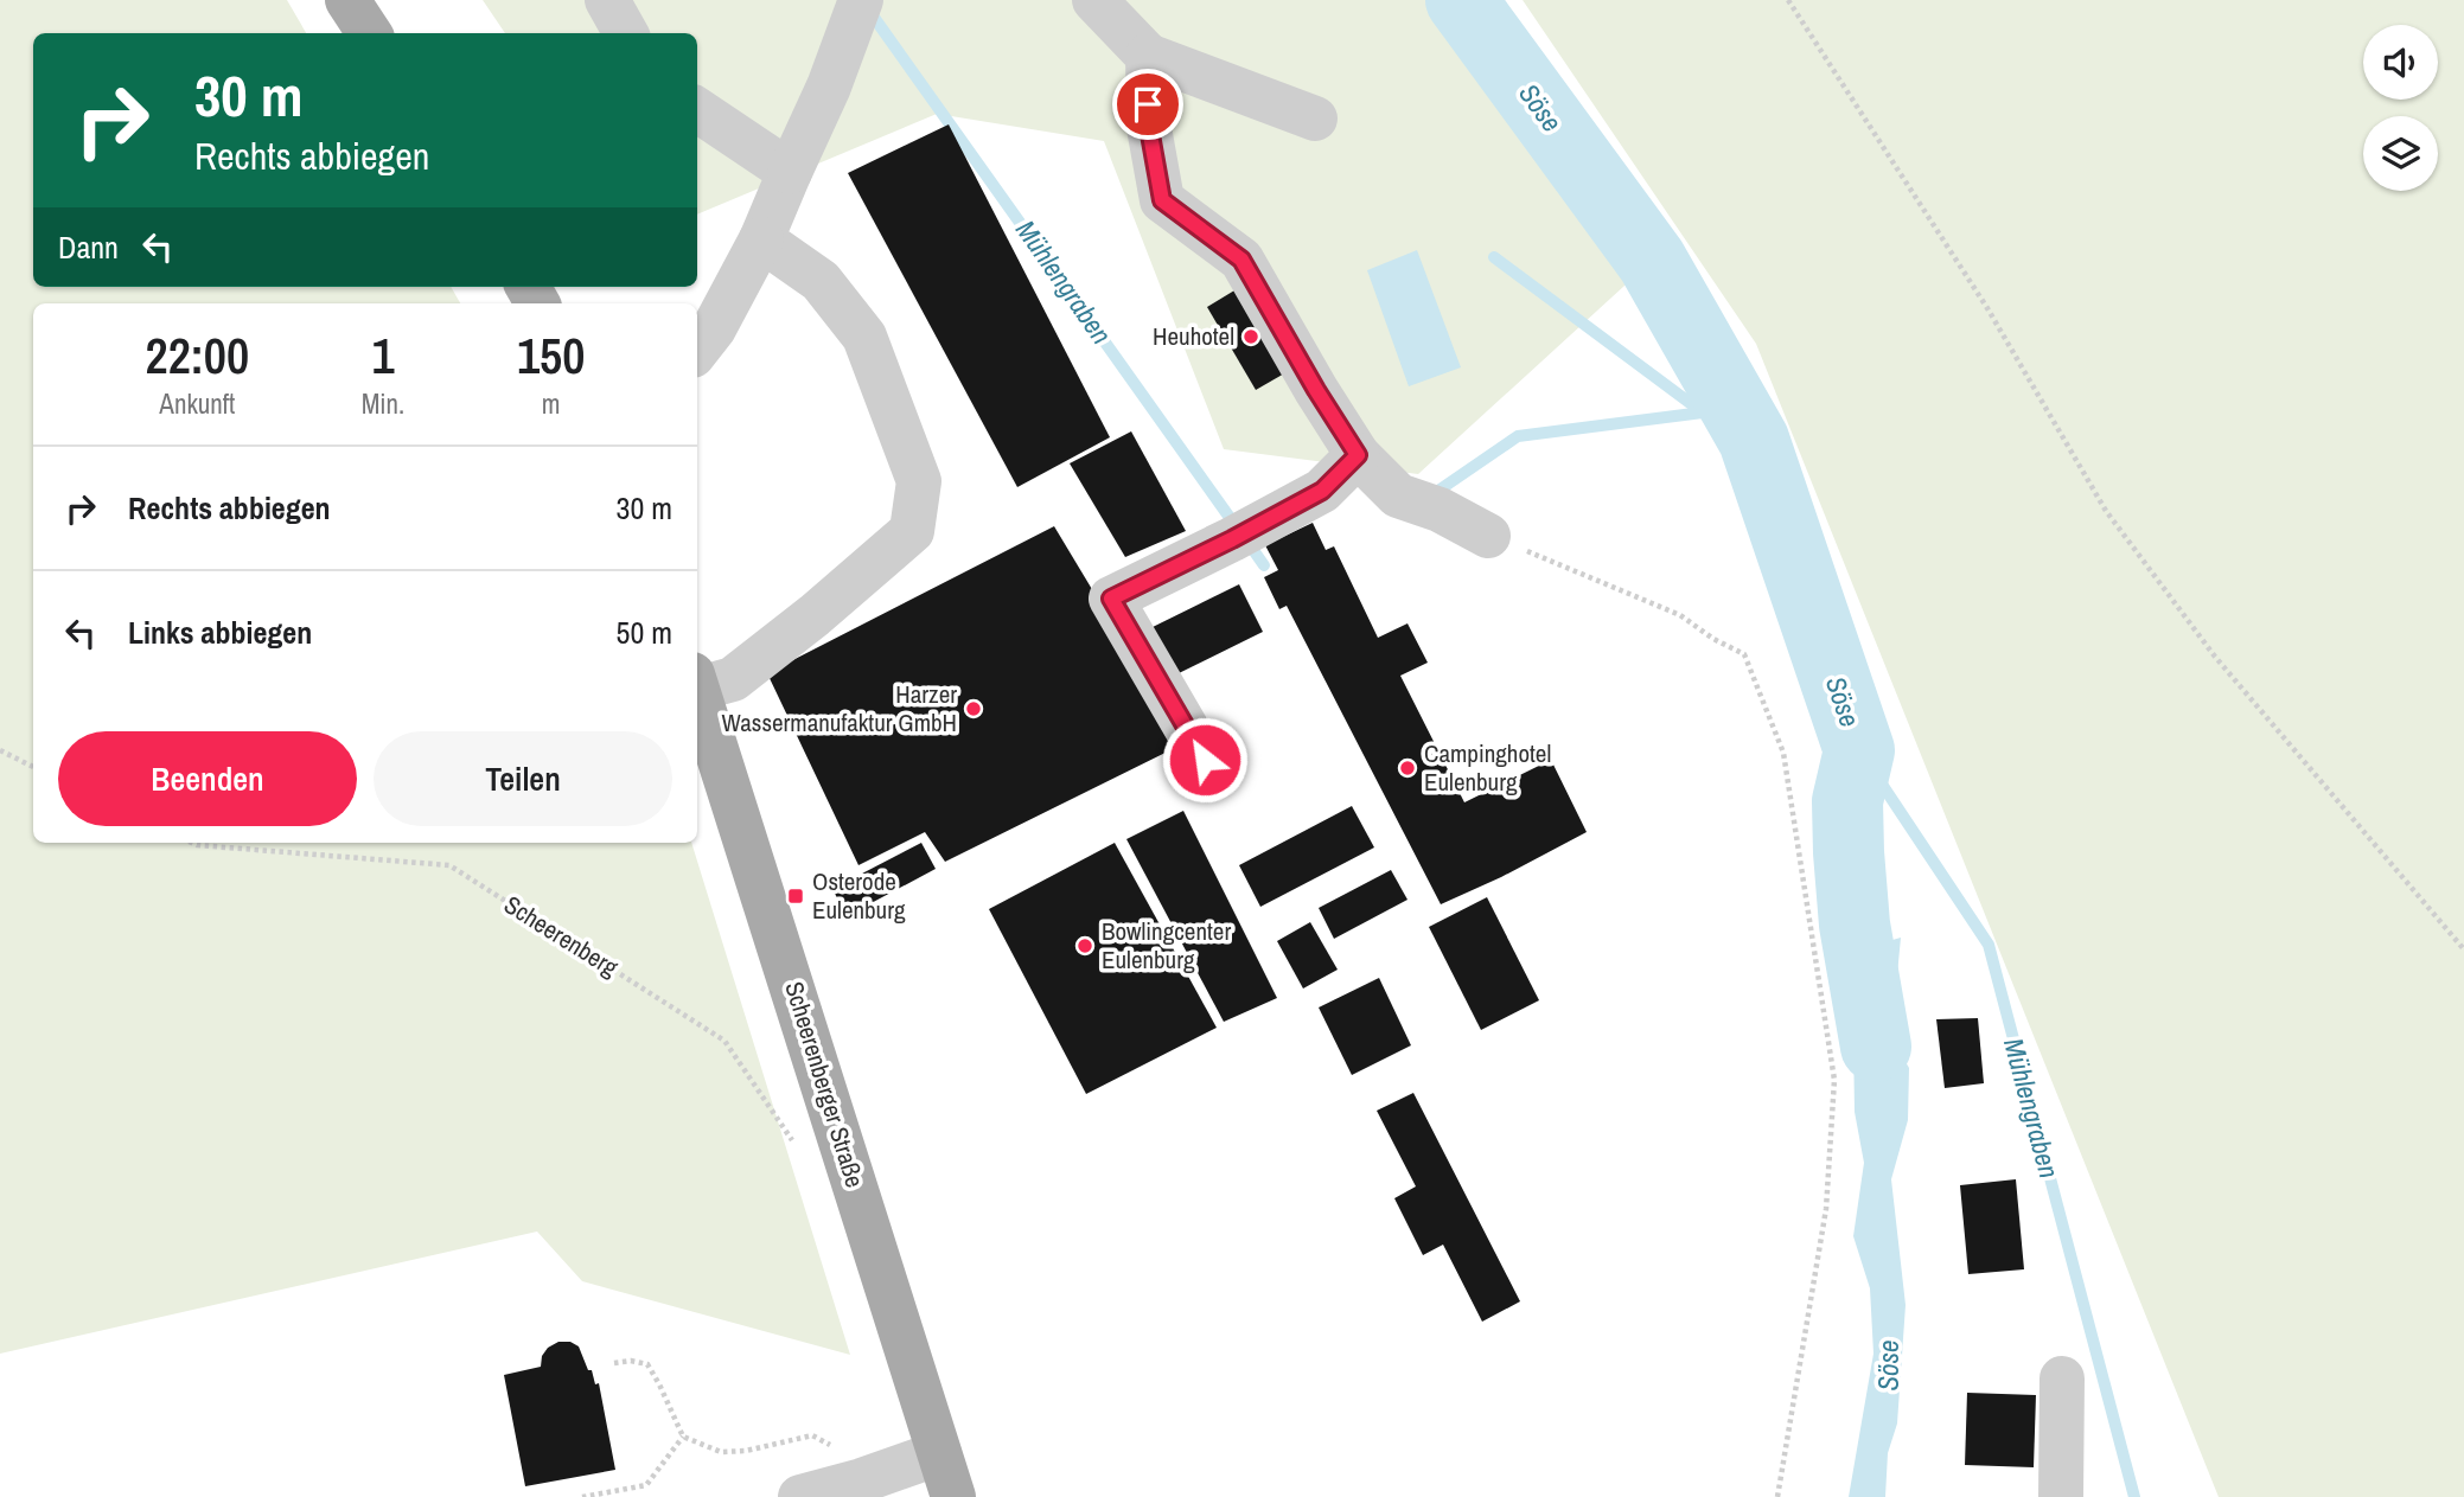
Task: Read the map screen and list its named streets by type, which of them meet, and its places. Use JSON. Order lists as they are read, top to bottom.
{
  "streets": {
    "main road": ["Scheerenberger Straße"],
    "path": ["Scheerenberg"]
  },
  "water": ["Söse", "Mühlengraben"],
  "places": {
    "other": [
      "Heuhotel",
      "Harzer Wassermanufaktur GmbH",
      "Campinghotel Eulenburg",
      "Bowlingcenter Eulenburg"
    ],
    "transit": ["Osterode Eulenburg"]
  },
  "page": {
    "turn": ["30 m", "Rechts abbiegen"],
    "then": "Dann",
    "eta": [
      "22:00",
      "Ankunft",
      "1",
      "Min.",
      "150",
      "m"
    ],
    "list": [
      {
        "name": "Rechts abbiegen",
        "value": "30 m"
      },
      {
        "name": "Links abbiegen",
        "value": "50 m"
      }
    ],
    "buttons": ["Beenden", "Teilen"]
  }
}
